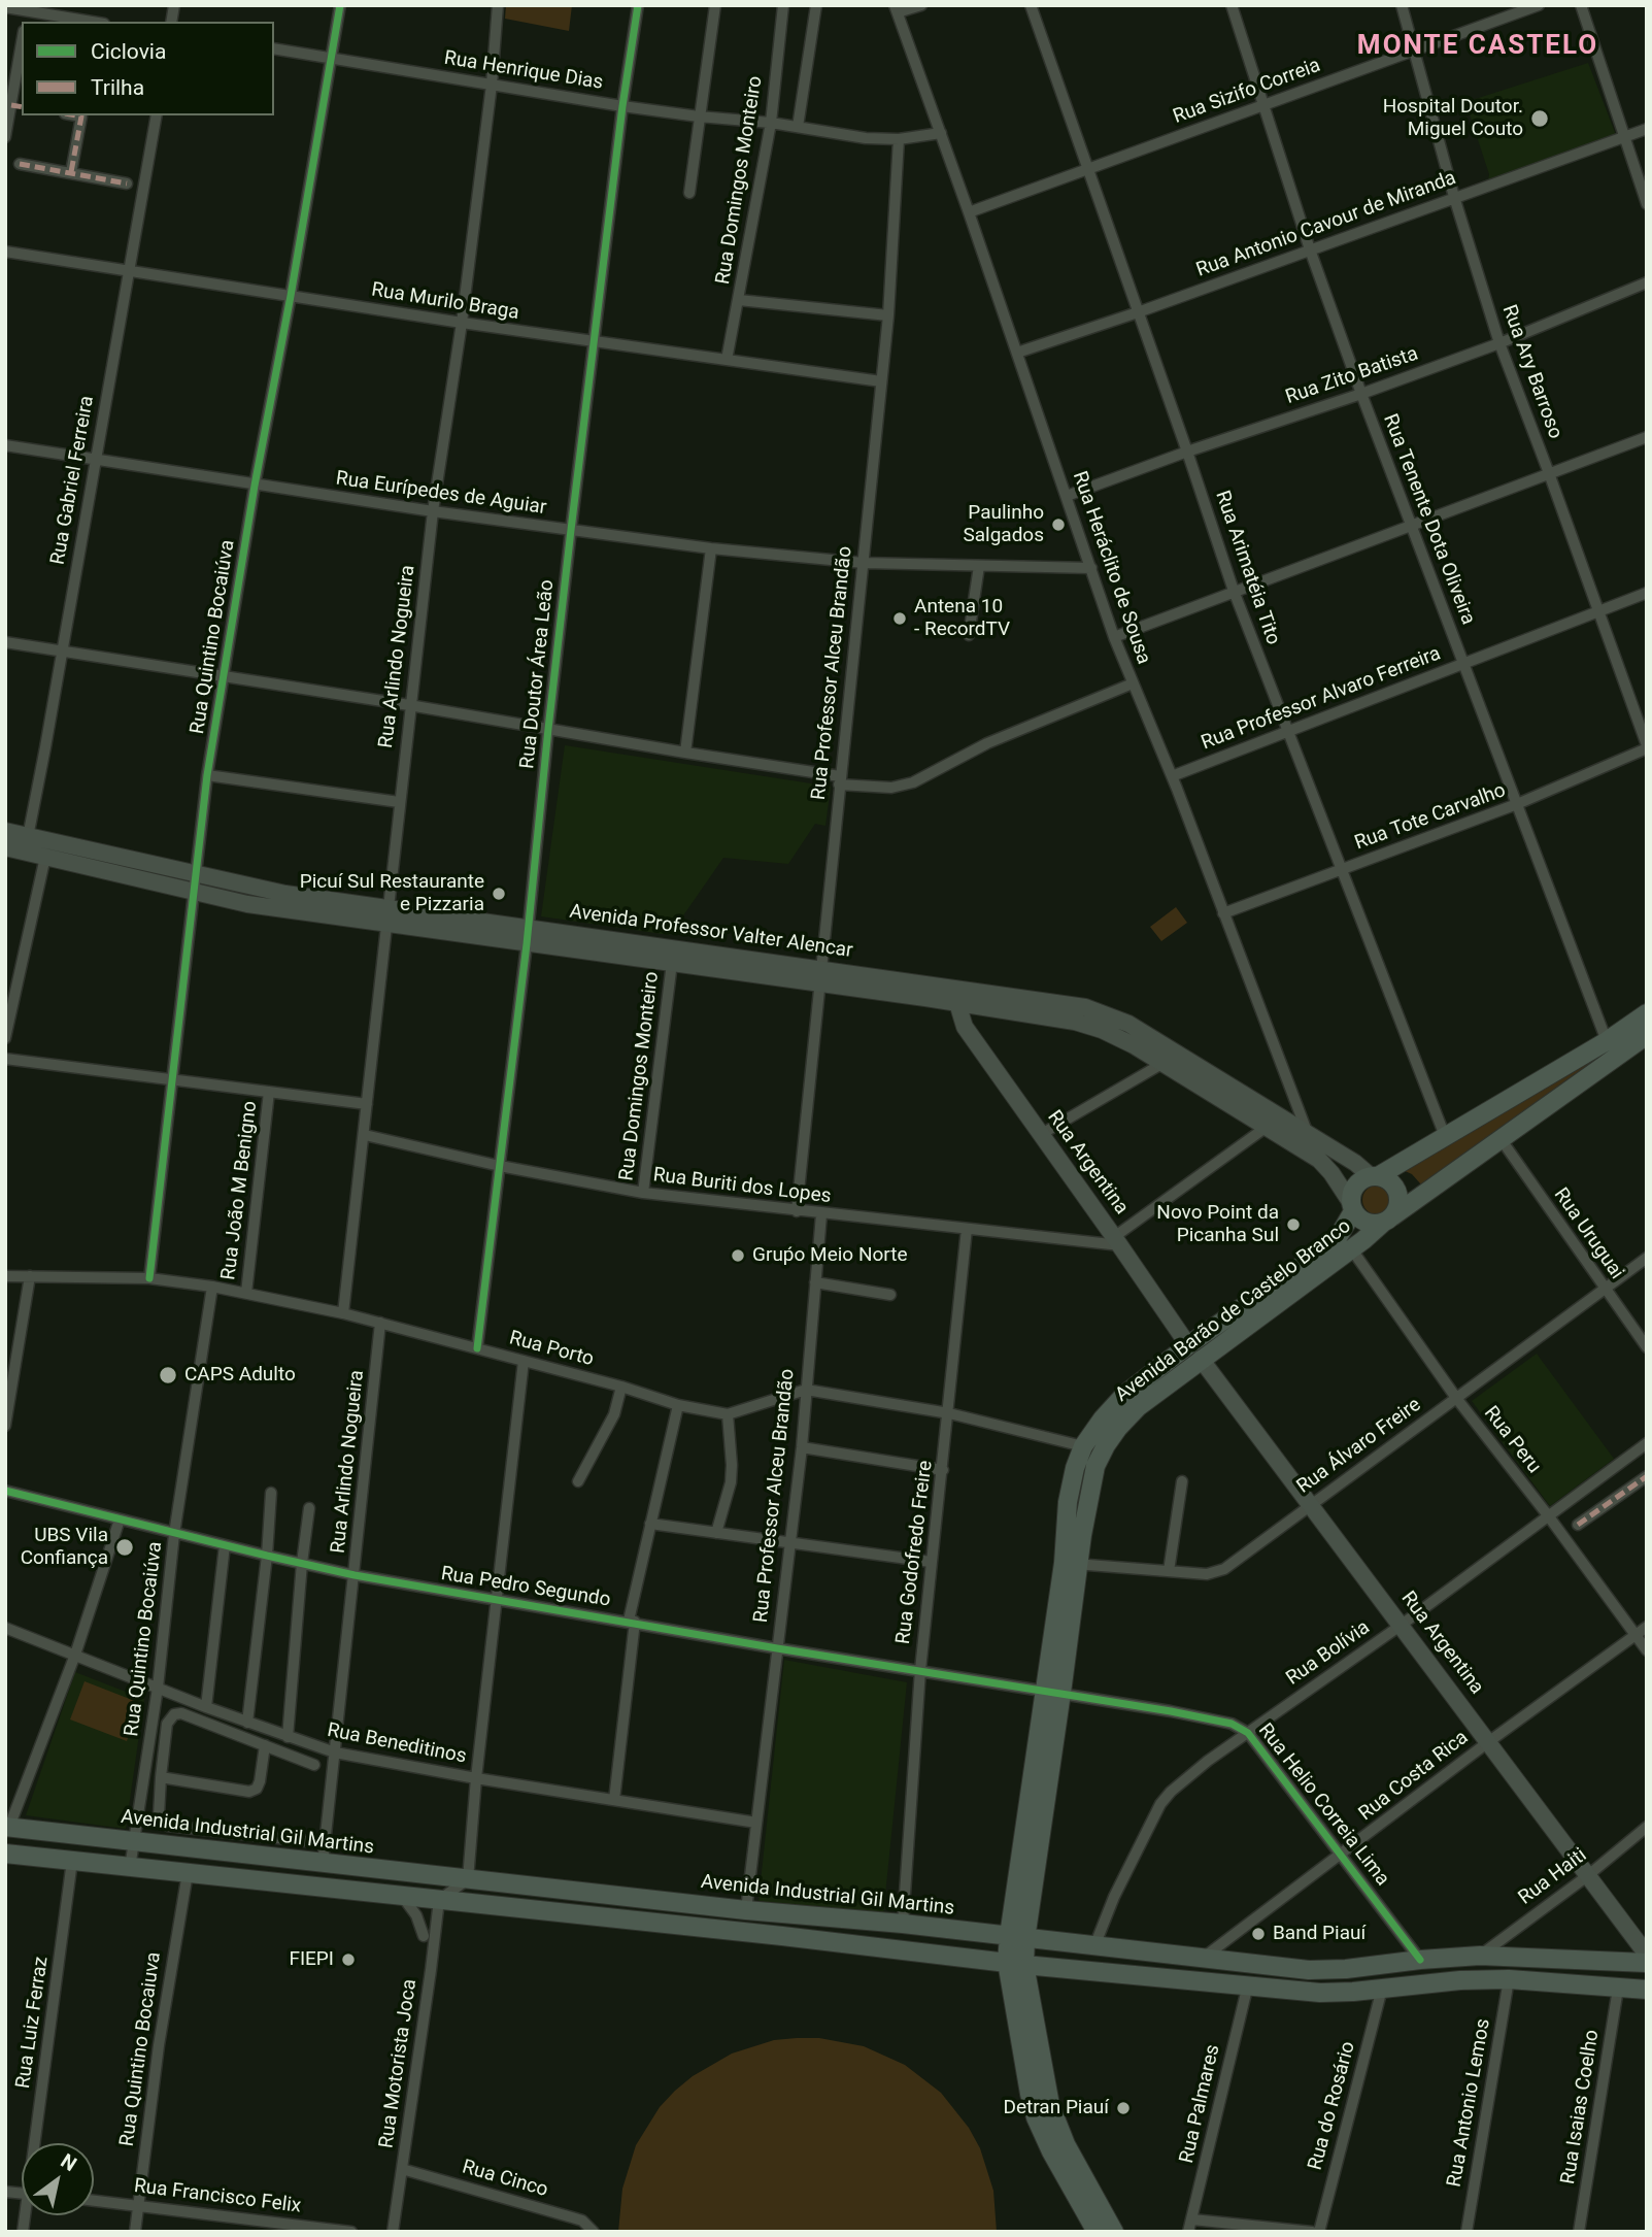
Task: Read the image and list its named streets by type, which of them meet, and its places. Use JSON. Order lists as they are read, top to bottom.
{
  "streets": {
    "main road": [
      "Avenida Professor Valter Alencar",
      "Rua Argentina",
      "Avenida Barão de Castelo Branco",
      "Avenida Industrial Gil Martins"
    ],
    "street": [
      "Rua Henrique Dias",
      "Rua Sizifo Correia",
      "Rua Domingos Monteiro",
      "Rua Antonio Cavour de Miranda",
      "Rua Murilo Braga",
      "Rua Ary Barroso",
      "Rua Zito Batista",
      "Rua Gabriel Ferreira",
      "Rua Eurípedes de Aguiar",
      "Rua Tenente Dota Oliveira",
      "Rua Heráclito de Sousa",
      "Rua Arimatéia Tito",
      "Rua Quintino Bocaiúva",
      "Rua Arlindo Nogueira",
      "Rua Professor Alceu Brandão",
      "Rua Doutor Área Leão",
      "Rua Professor Alvaro Ferreira",
      "Rua Tote Carvalho",
      "Rua Buriti dos Lopes",
      "Rua João M Benigno",
      "Rua Uruguai",
      "Rua Porto",
      "Rua Peru",
      "Rua Álvaro Freire",
      "Rua Godofredo Freire",
      "Rua Pedro Segundo",
      "Rua Bolívia",
      "Rua Beneditinos",
      "Rua Costa Rica",
      "Rua Helio Correia Lima",
      "Rua Haiti",
      "Rua Luiz Ferraz",
      "Rua Quintino Bocaiuva",
      "Rua Motorista Joca",
      "Rua Antonio Lemos",
      "Rua Palmares",
      "Rua do Rosário",
      "Rua Isaias Coelho",
      "Rua Cinco",
      "Rua Francisco Felix"
    ]
  },
  "crossings": [
    ["Rua Henrique Dias", "Rua Domingos Monteiro"],
    ["Rua Henrique Dias", "Rua Heráclito de Sousa"],
    ["Rua Henrique Dias", "Rua Quintino Bocaiúva"],
    ["Rua Henrique Dias", "Rua Arlindo Nogueira"],
    ["Rua Henrique Dias", "Rua Professor Alceu Brandão"],
    ["Rua Henrique Dias", "Rua Doutor Área Leão"],
    ["Rua Sizifo Correia", "Rua Ary Barroso"],
    ["Rua Sizifo Correia", "Rua Tenente Dota Oliveira"],
    ["Rua Sizifo Correia", "Rua Heráclito de Sousa"],
    ["Rua Sizifo Correia", "Rua Arimatéia Tito"],
    ["Rua Domingos Monteiro", "Rua Murilo Braga"],
    ["Rua Domingos Monteiro", "Avenida Professor Valter Alencar"],
    ["Rua Domingos Monteiro", "Rua Buriti dos Lopes"],
    ["Rua Antonio Cavour de Miranda", "Rua Ary Barroso"],
    ["Rua Antonio Cavour de Miranda", "Rua Tenente Dota Oliveira"],
    ["Rua Antonio Cavour de Miranda", "Rua Heráclito de Sousa"],
    ["Rua Antonio Cavour de Miranda", "Rua Arimatéia Tito"],
    ["Rua Murilo Braga", "Rua Gabriel Ferreira"],
    ["Rua Murilo Braga", "Rua Quintino Bocaiúva"],
    ["Rua Murilo Braga", "Rua Arlindo Nogueira"],
    ["Rua Murilo Braga", "Rua Professor Alceu Brandão"],
    ["Rua Murilo Braga", "Rua Doutor Área Leão"],
    ["Rua Ary Barroso", "Rua Zito Batista"],
    ["Rua Ary Barroso", "Rua Professor Alvaro Ferreira"],
    ["Rua Ary Barroso", "Rua Tote Carvalho"],
    ["Rua Zito Batista", "Rua Tenente Dota Oliveira"],
    ["Rua Zito Batista", "Rua Heráclito de Sousa"],
    ["Rua Zito Batista", "Rua Arimatéia Tito"],
    ["Rua Gabriel Ferreira", "Rua Eurípedes de Aguiar"],
    ["Rua Gabriel Ferreira", "Avenida Professor Valter Alencar"],
    ["Rua Eurípedes de Aguiar", "Rua Heráclito de Sousa"],
    ["Rua Eurípedes de Aguiar", "Rua Quintino Bocaiúva"],
    ["Rua Eurípedes de Aguiar", "Rua Arlindo Nogueira"],
    ["Rua Eurípedes de Aguiar", "Rua Professor Alceu Brandão"],
    ["Rua Eurípedes de Aguiar", "Rua Doutor Área Leão"],
    ["Rua Tenente Dota Oliveira", "Rua Professor Alvaro Ferreira"],
    ["Rua Tenente Dota Oliveira", "Rua Tote Carvalho"],
    ["Rua Heráclito de Sousa", "Rua Professor Alvaro Ferreira"],
    ["Rua Heráclito de Sousa", "Rua Tote Carvalho"],
    ["Rua Heráclito de Sousa", "Avenida Professor Valter Alencar"],
    ["Rua Arimatéia Tito", "Rua Professor Alvaro Ferreira"],
    ["Rua Arimatéia Tito", "Rua Tote Carvalho"],
    ["Rua Quintino Bocaiúva", "Avenida Professor Valter Alencar"],
    ["Rua Quintino Bocaiúva", "Rua Porto"],
    ["Rua Quintino Bocaiúva", "Rua Pedro Segundo"],
    ["Rua Quintino Bocaiúva", "Rua Beneditinos"],
    ["Rua Quintino Bocaiúva", "Avenida Industrial Gil Martins"],
    ["Rua Arlindo Nogueira", "Avenida Professor Valter Alencar"],
    ["Rua Arlindo Nogueira", "Rua Buriti dos Lopes"],
    ["Rua Arlindo Nogueira", "Rua Porto"],
    ["Rua Arlindo Nogueira", "Rua Pedro Segundo"],
    ["Rua Arlindo Nogueira", "Rua Beneditinos"],
    ["Rua Arlindo Nogueira", "Avenida Industrial Gil Martins"],
    ["Rua Professor Alceu Brandão", "Avenida Professor Valter Alencar"],
    ["Rua Professor Alceu Brandão", "Rua Buriti dos Lopes"],
    ["Rua Professor Alceu Brandão", "Rua Porto"],
    ["Rua Professor Alceu Brandão", "Rua Pedro Segundo"],
    ["Rua Professor Alceu Brandão", "Rua Beneditinos"],
    ["Rua Professor Alceu Brandão", "Avenida Industrial Gil Martins"],
    ["Rua Doutor Área Leão", "Avenida Professor Valter Alencar"],
    ["Rua Doutor Área Leão", "Rua Buriti dos Lopes"],
    ["Rua Doutor Área Leão", "Rua Porto"],
    ["Avenida Professor Valter Alencar", "Rua Argentina"],
    ["Avenida Professor Valter Alencar", "Avenida Barão de Castelo Branco"],
    ["Rua Argentina", "Rua Buriti dos Lopes"],
    ["Rua Argentina", "Avenida Barão de Castelo Branco"],
    ["Rua Argentina", "Rua Álvaro Freire"],
    ["Rua Argentina", "Rua Bolívia"],
    ["Rua Argentina", "Rua Costa Rica"],
    ["Rua Argentina", "Rua Haiti"],
    ["Rua Buriti dos Lopes", "Rua Godofredo Freire"],
    ["Rua João M Benigno", "Rua Porto"],
    ["Rua Uruguai", "Avenida Barão de Castelo Branco"],
    ["Rua Uruguai", "Rua Álvaro Freire"],
    ["Avenida Barão de Castelo Branco", "Rua Porto"],
    ["Avenida Barão de Castelo Branco", "Rua Peru"],
    ["Avenida Barão de Castelo Branco", "Rua Álvaro Freire"],
    ["Avenida Barão de Castelo Branco", "Rua Pedro Segundo"],
    ["Avenida Barão de Castelo Branco", "Rua Helio Correia Lima"],
    ["Avenida Barão de Castelo Branco", "Avenida Industrial Gil Martins"],
    ["Rua Porto", "Rua Godofredo Freire"],
    ["Rua Peru", "Rua Álvaro Freire"],
    ["Rua Peru", "Rua Bolívia"],
    ["Rua Peru", "Rua Costa Rica"],
    ["Rua Godofredo Freire", "Rua Pedro Segundo"],
    ["Rua Godofredo Freire", "Avenida Industrial Gil Martins"],
    ["Rua Pedro Segundo", "Rua Helio Correia Lima"],
    ["Rua Bolívia", "Rua Helio Correia Lima"],
    ["Rua Bolívia", "Avenida Industrial Gil Martins"],
    ["Rua Costa Rica", "Rua Helio Correia Lima"],
    ["Rua Costa Rica", "Avenida Industrial Gil Martins"],
    ["Rua Helio Correia Lima", "Avenida Industrial Gil Martins"],
    ["Avenida Industrial Gil Martins", "Rua Haiti"],
    ["Rua Quintino Bocaiuva", "Rua Francisco Felix"],
    ["Rua Motorista Joca", "Rua Cinco"]
  ],
  "districts": ["MONTE CASTELO"],
  "places": [
    "Hospital Doutor. Miguel Couto",
    "Paulinho Salgados",
    "Antena 10 - RecordTV",
    "Picuí Sul Restaurante e Pizzaria",
    "Novo Point da Picanha Sul",
    "Gruṕo Meio Norte",
    "CAPS Adulto",
    "UBS Vila Confiança",
    "Band Piauí",
    "FIEPI",
    "Detran Piauí"
  ],
  "legend": ["Ciclovia", "Trilha"],
  "north": "top right"
}
